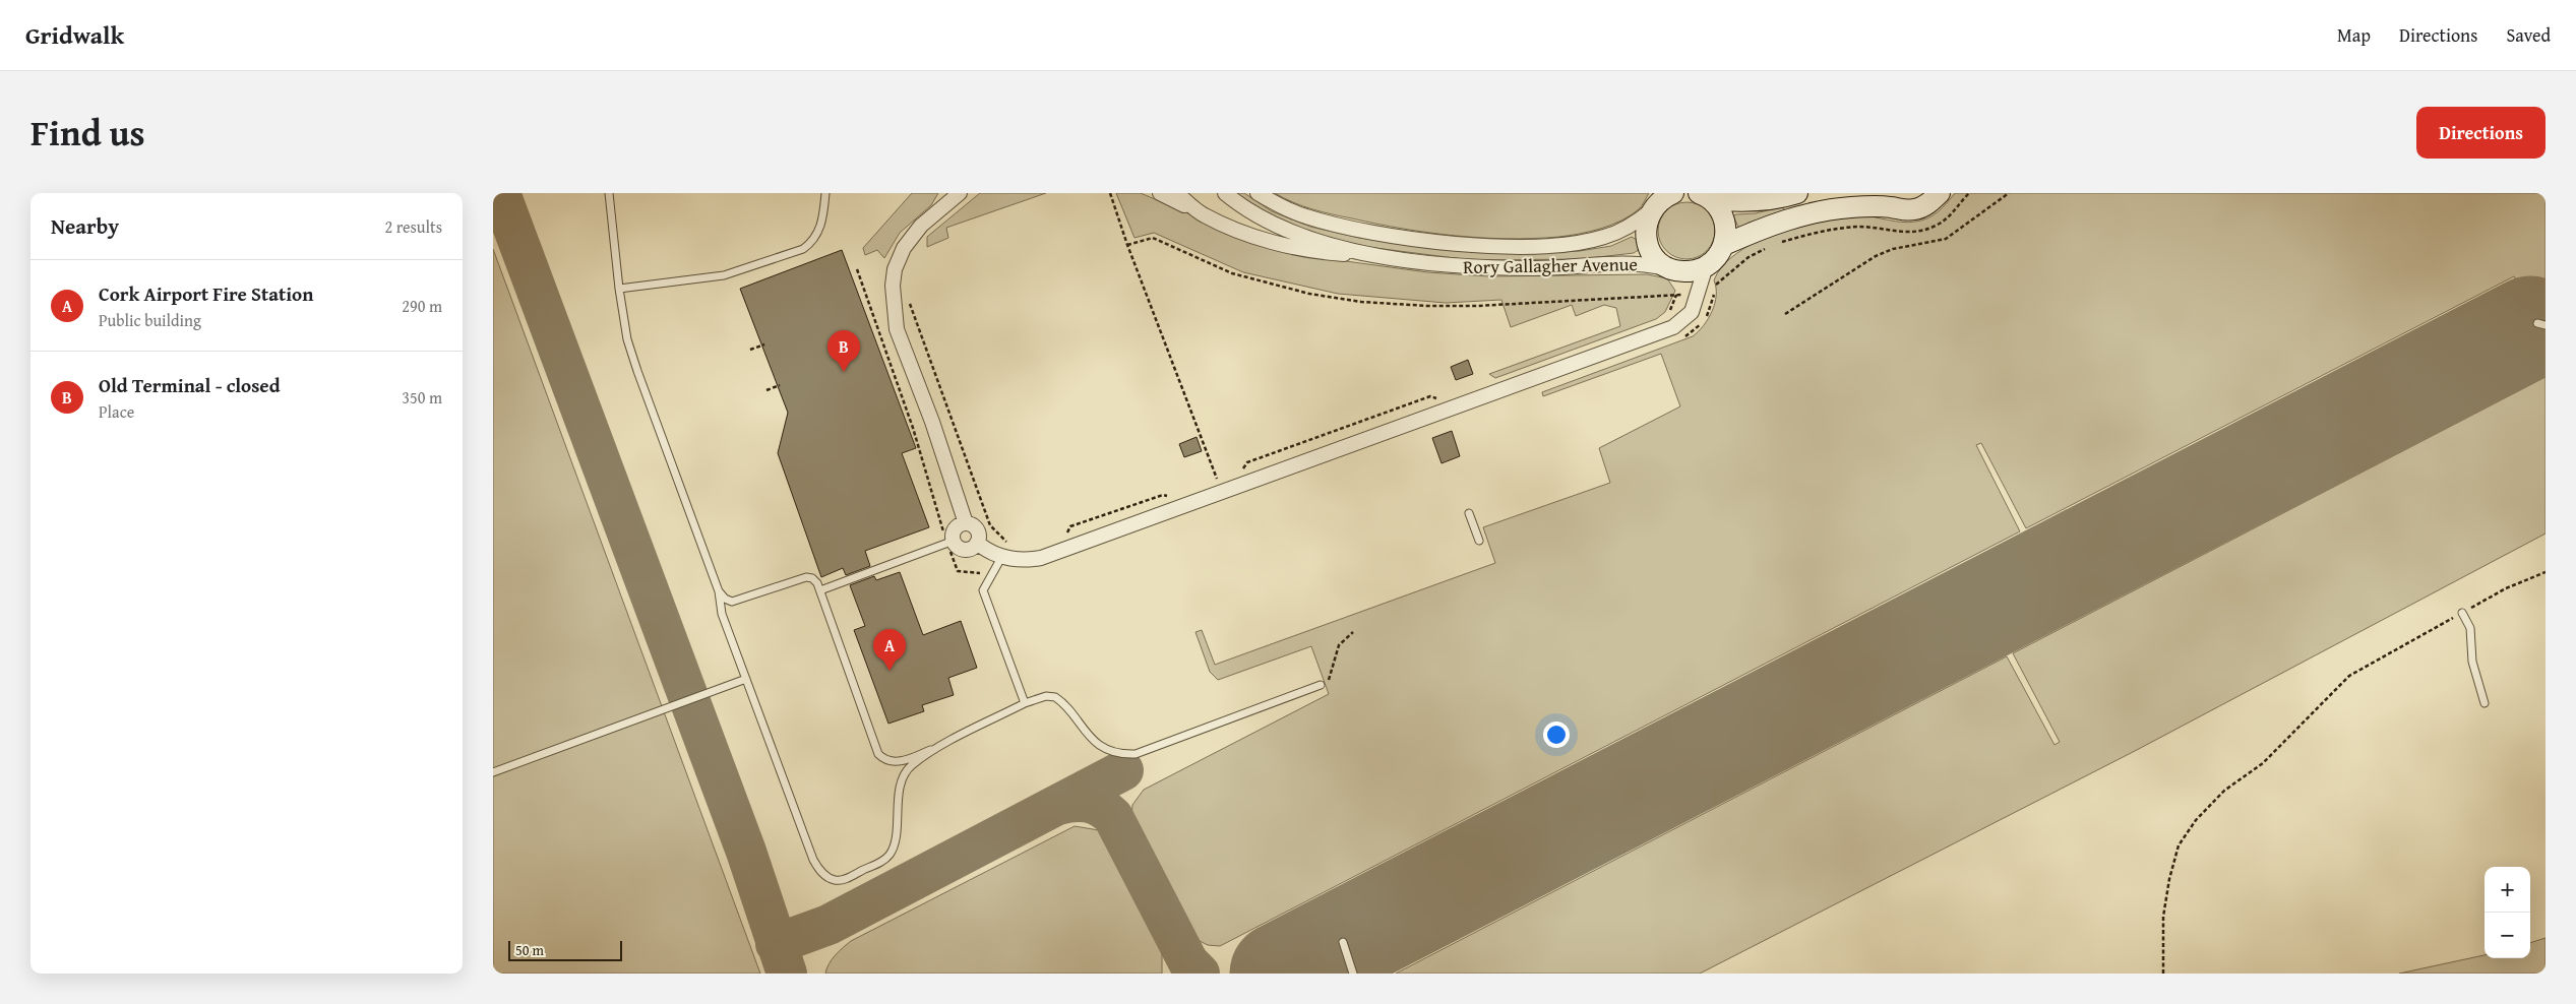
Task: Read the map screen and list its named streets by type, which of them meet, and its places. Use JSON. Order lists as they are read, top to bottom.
{
  "streets": {
    "street": ["Rory Gallagher Avenue"]
  },
  "scale_bar": "50 m",
  "page": {
    "header": "Gridwalk",
    "nav": ["Map", "Directions", "Saved"],
    "title": "Find us",
    "buttons": "Directions",
    "heading": ["Nearby", "2 results"],
    "list": [
      {
        "mark": "A",
        "name": "Cork Airport Fire Station",
        "note": "Public building",
        "value": "290 m"
      },
      {
        "mark": "B",
        "name": "Old Terminal - closed",
        "note": "Place",
        "value": "350 m"
      }
    ],
    "pins": ["B", "A"],
    "map_buttons": ["+", "−"],
    "scale": "50 m"
  }
}
